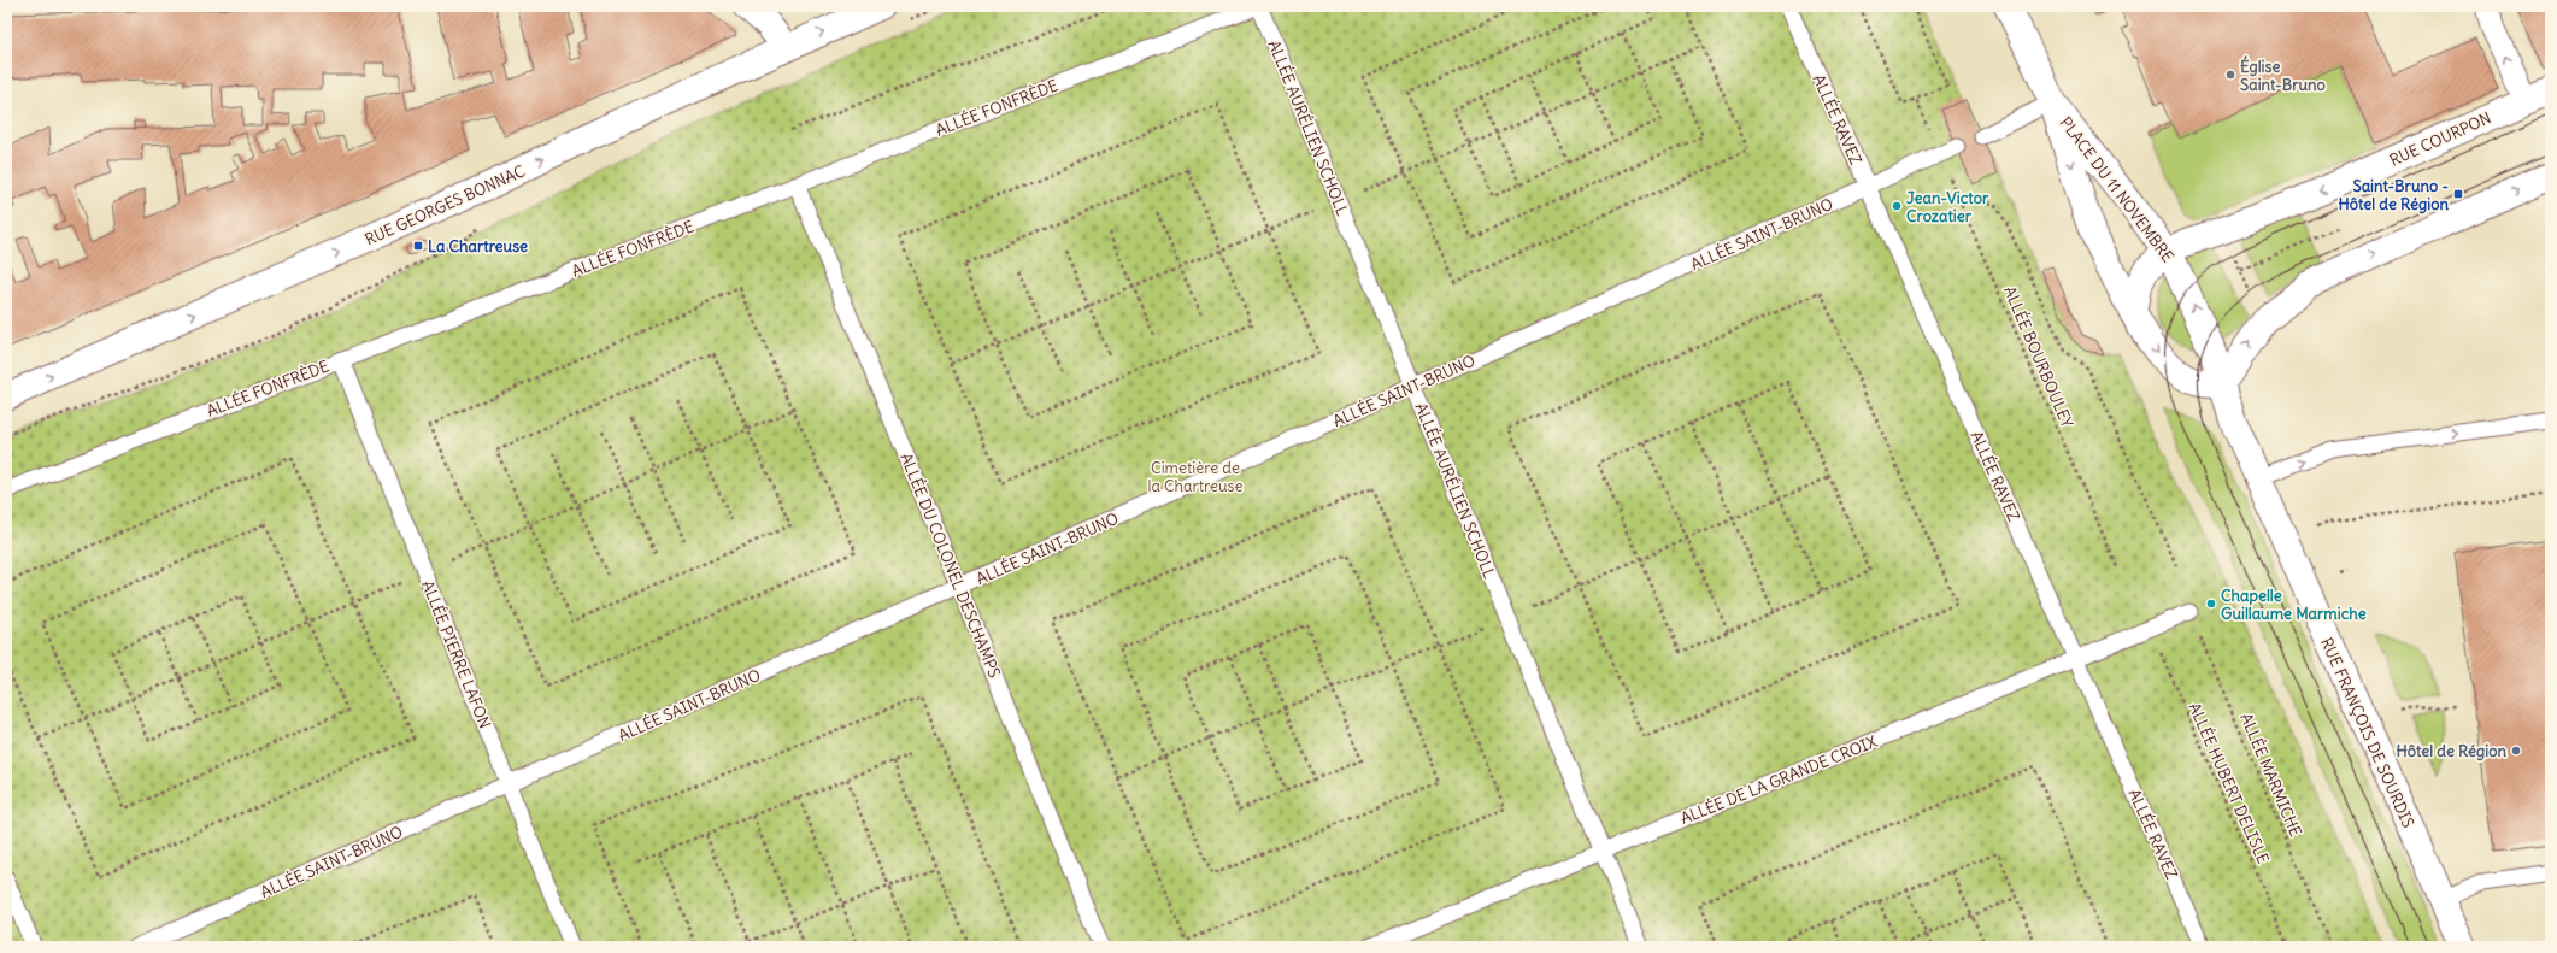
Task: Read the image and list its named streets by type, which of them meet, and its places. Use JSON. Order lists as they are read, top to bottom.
{
  "streets": {
    "street": [
      "RUE COURPON",
      "PLACE DU 11 NOVEMBRE",
      "RUE GEORGES BONNAC",
      "RUE FRANÇOIS DE SOURDIS"
    ],
    "lane": [
      "ALLÉE FONFRÈDE",
      "ALLÉE RAVEZ",
      "ALLÉE AURÉLIEN SCHOLL",
      "ALLÉE SAINT-BRUNO",
      "ALLÉE DU COLONEL DESCHAMPS",
      "ALLÉE PIERRE LAFON",
      "ALLÉE DE LA GRANDE CROIX"
    ],
    "path": ["ALLÉE BOURBOULEY", "ALLÉE MARMICHE", "ALLÉE HUBERT DELISLE"]
  },
  "crossings": [
    ["ALLÉE FONFRÈDE", "ALLÉE AURÉLIEN SCHOLL"],
    ["ALLÉE FONFRÈDE", "ALLÉE DU COLONEL DESCHAMPS"],
    ["ALLÉE FONFRÈDE", "ALLÉE PIERRE LAFON"],
    ["ALLÉE RAVEZ", "ALLÉE SAINT-BRUNO"],
    ["ALLÉE RAVEZ", "ALLÉE DE LA GRANDE CROIX"],
    ["ALLÉE AURÉLIEN SCHOLL", "ALLÉE SAINT-BRUNO"],
    ["ALLÉE AURÉLIEN SCHOLL", "ALLÉE DE LA GRANDE CROIX"],
    ["RUE COURPON", "PLACE DU 11 NOVEMBRE"],
    ["PLACE DU 11 NOVEMBRE", "RUE FRANÇOIS DE SOURDIS"],
    ["ALLÉE SAINT-BRUNO", "ALLÉE BOURBOULEY"],
    ["ALLÉE SAINT-BRUNO", "ALLÉE DU COLONEL DESCHAMPS"],
    ["ALLÉE SAINT-BRUNO", "ALLÉE PIERRE LAFON"],
    ["ALLÉE MARMICHE", "ALLÉE DE LA GRANDE CROIX"],
    ["ALLÉE DE LA GRANDE CROIX", "ALLÉE HUBERT DELISLE"]
  ],
  "one_way": ["RUE GEORGES BONNAC"],
  "parks": ["Cimetière de la Chartreuse"],
  "places": {
    "other": [
      "Église Saint-Bruno",
      "Jean-Victor Crozatier",
      "Chapelle Guillaume Marmiche",
      "Hôtel de Région"
    ],
    "transit": ["Saint-Bruno - Hôtel de Région", "La Chartreuse"]
  }
}
